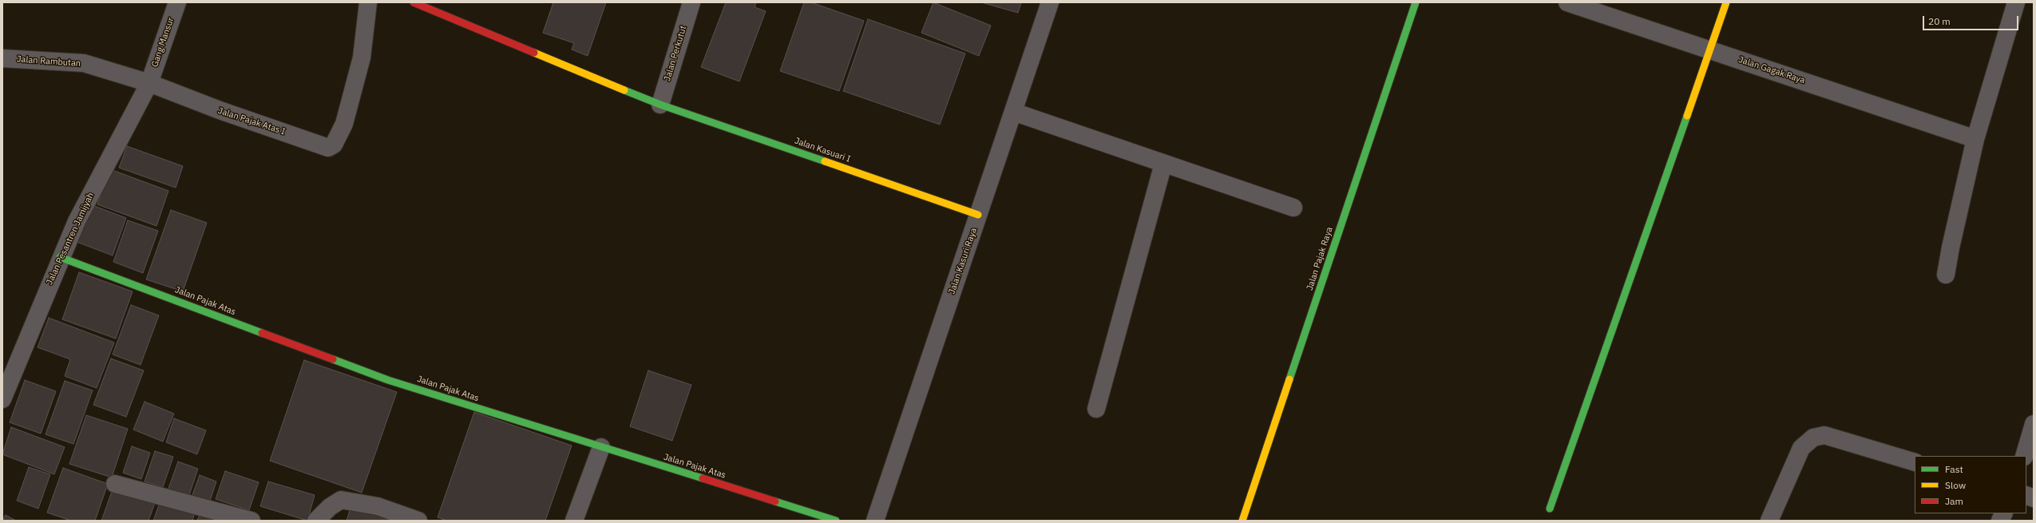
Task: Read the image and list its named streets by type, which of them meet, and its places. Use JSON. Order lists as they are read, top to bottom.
{
  "streets": {
    "street": [
      "Gang Mansur",
      "Jalan Perkutut",
      "Jalan Rambutan",
      "Jalan Gagak Raya",
      "Jalan Pajak Atas I",
      "Jalan Kasuari I",
      "Jalan Pesantren Jamijyah",
      "Jalan Pajak Raya",
      "Jalan Kasuri Raya",
      "Jalan Pajak Atas"
    ]
  },
  "crossings": [
    ["Gang Mansur", "Jalan Rambutan"],
    ["Gang Mansur", "Jalan Pajak Atas I"],
    ["Gang Mansur", "Jalan Pesantren Jamijyah"],
    ["Jalan Perkutut", "Jalan Kasuari I"],
    ["Jalan Rambutan", "Jalan Pajak Atas I"],
    ["Jalan Rambutan", "Jalan Pesantren Jamijyah"],
    ["Jalan Pajak Atas I", "Jalan Pesantren Jamijyah"],
    ["Jalan Kasuari I", "Jalan Kasuri Raya"],
    ["Jalan Pesantren Jamijyah", "Jalan Pajak Atas"]
  ],
  "legend": ["Fast", "Slow", "Jam"],
  "scale_bar": "20 m"
}
